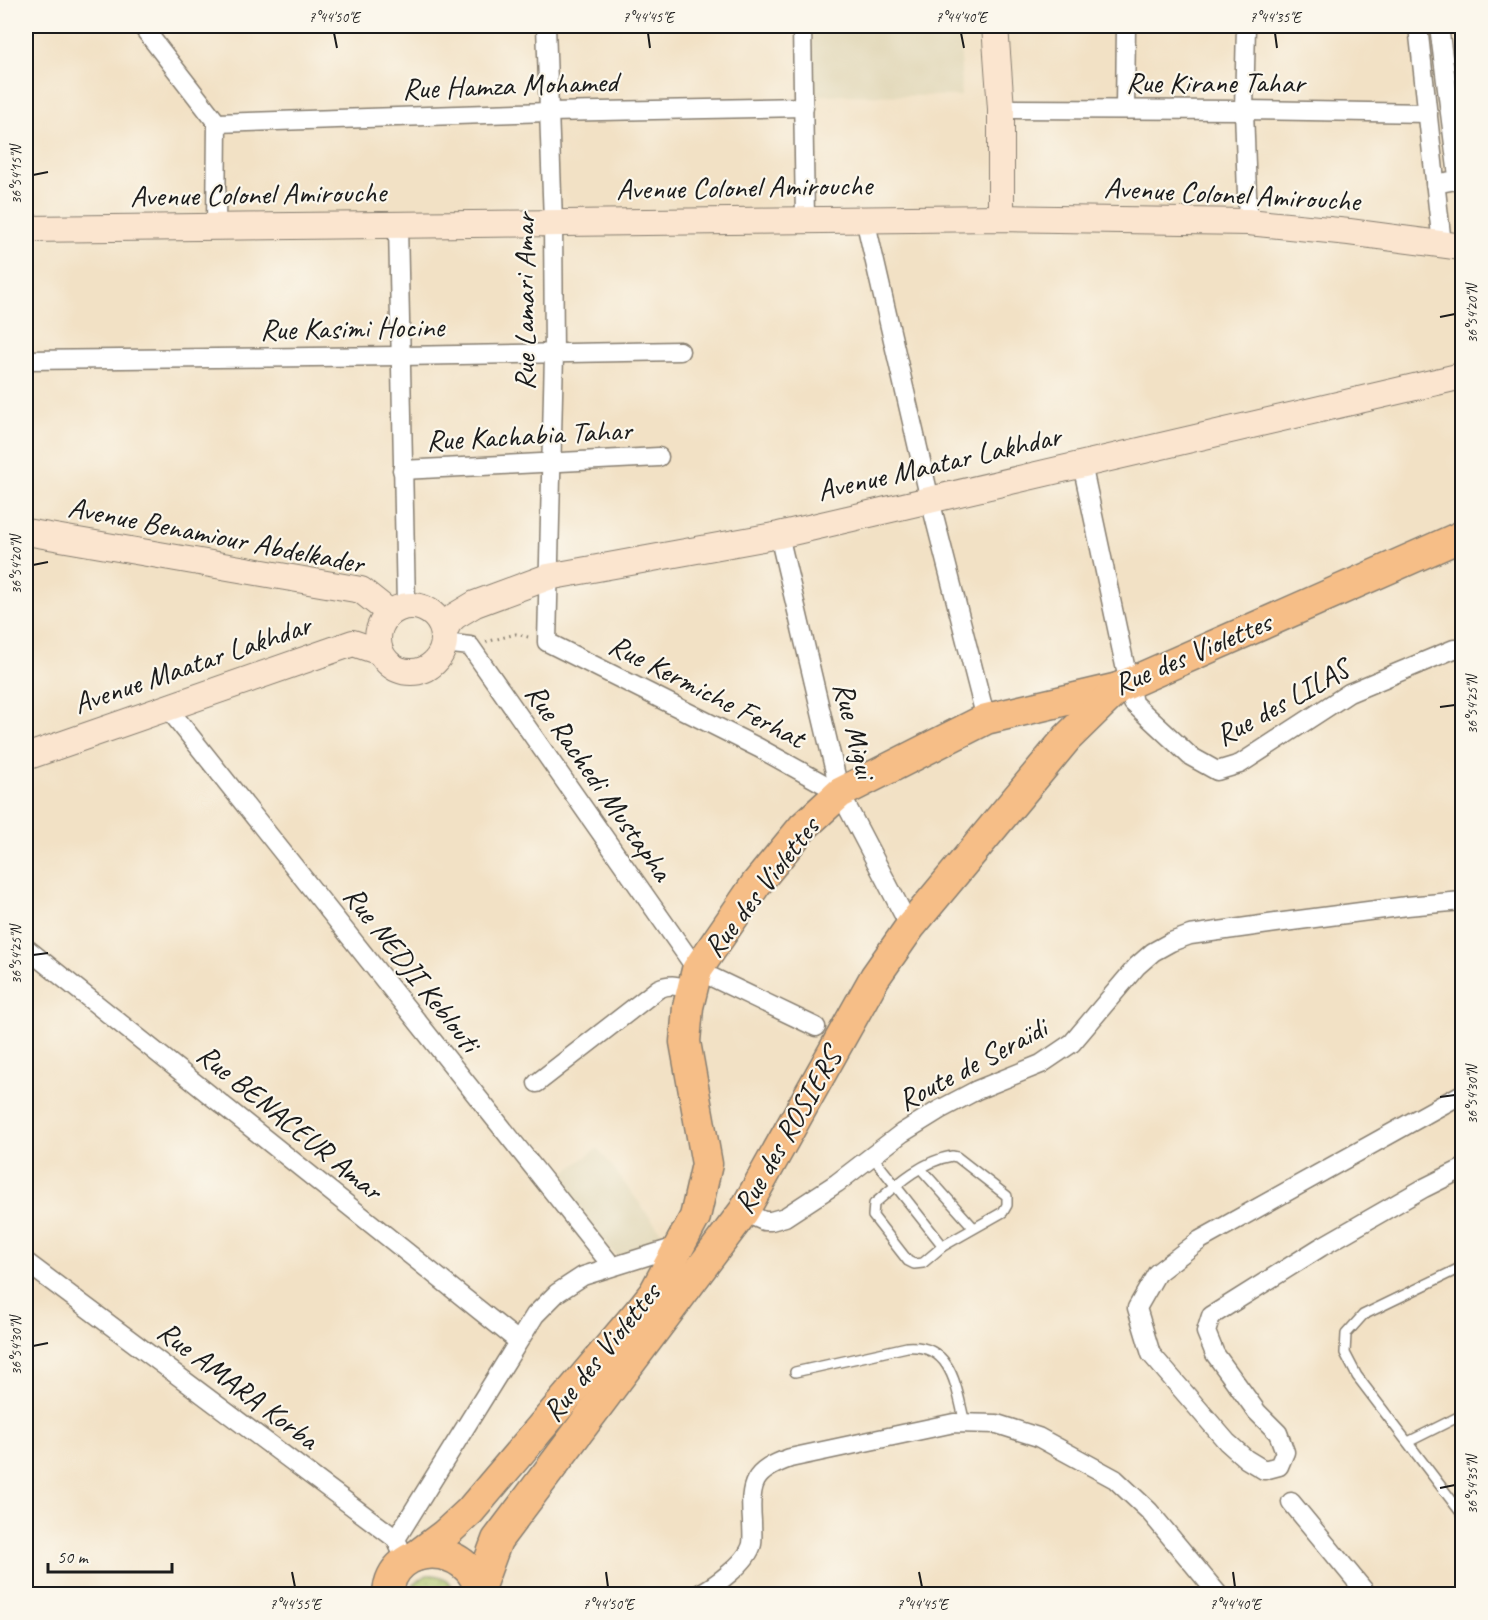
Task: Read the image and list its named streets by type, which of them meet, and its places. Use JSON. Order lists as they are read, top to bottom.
{
  "streets": {
    "main road": [
      "Avenue Colonel Amirouche",
      "Avenue Maatar Lakhdar",
      "Avenue Benamiour Abdelkader",
      "Rue des Violettes",
      "Rue des ROSIERS"
    ],
    "street": [
      "Rue Kirane Tahar",
      "Rue Hamza Mohamed",
      "Rue Lamari Amar",
      "Rue Kasimi Hocine",
      "Rue Kachabia Tahar",
      "Rue Kermiche Ferhat",
      "Rue des LILAS",
      "Rue Migui",
      "Rue Rachedi Mustapha",
      "Rue NEDJI Keblouti",
      "Route de Seraïdi",
      "Rue BENACEUR Amar",
      "Rue AMARA Korba"
    ]
  },
  "crossings": [
    ["Rue Hamza Mohamed", "Rue Lamari Amar"],
    ["Avenue Colonel Amirouche", "Rue Lamari Amar"],
    ["Rue Lamari Amar", "Rue Kasimi Hocine"],
    ["Rue Lamari Amar", "Rue Kachabia Tahar"],
    ["Rue Lamari Amar", "Avenue Maatar Lakhdar"],
    ["Rue Lamari Amar", "Rue Kermiche Ferhat"],
    ["Avenue Maatar Lakhdar", "Avenue Benamiour Abdelkader"],
    ["Avenue Maatar Lakhdar", "Rue des LILAS"],
    ["Avenue Maatar Lakhdar", "Rue Migui"],
    ["Avenue Maatar Lakhdar", "Rue NEDJI Keblouti"],
    ["Rue des Violettes", "Rue Kermiche Ferhat"],
    ["Rue des Violettes", "Rue des LILAS"],
    ["Rue des Violettes", "Rue Migui"],
    ["Rue des Violettes", "Rue Rachedi Mustapha"],
    ["Rue des Violettes", "Rue des ROSIERS"],
    ["Rue des Violettes", "Rue AMARA Korba"],
    ["Rue Kermiche Ferhat", "Rue Migui"],
    ["Rue des LILAS", "Rue des ROSIERS"],
    ["Rue Migui", "Rue des ROSIERS"],
    ["Route de Seraïdi", "Rue des ROSIERS"]
  ],
  "scale_bar": "50 m",
  "coordinates": [
    "7°44'50\"E",
    "7°44'45\"E",
    "7°44'40\"E",
    "7°44'35\"E",
    "36°54'15\"N",
    "36°54'20\"N",
    "36°54'25\"N",
    "36°54'30\"N",
    "36°54'35\"N",
    "7°44'55\"E"
  ]
}
